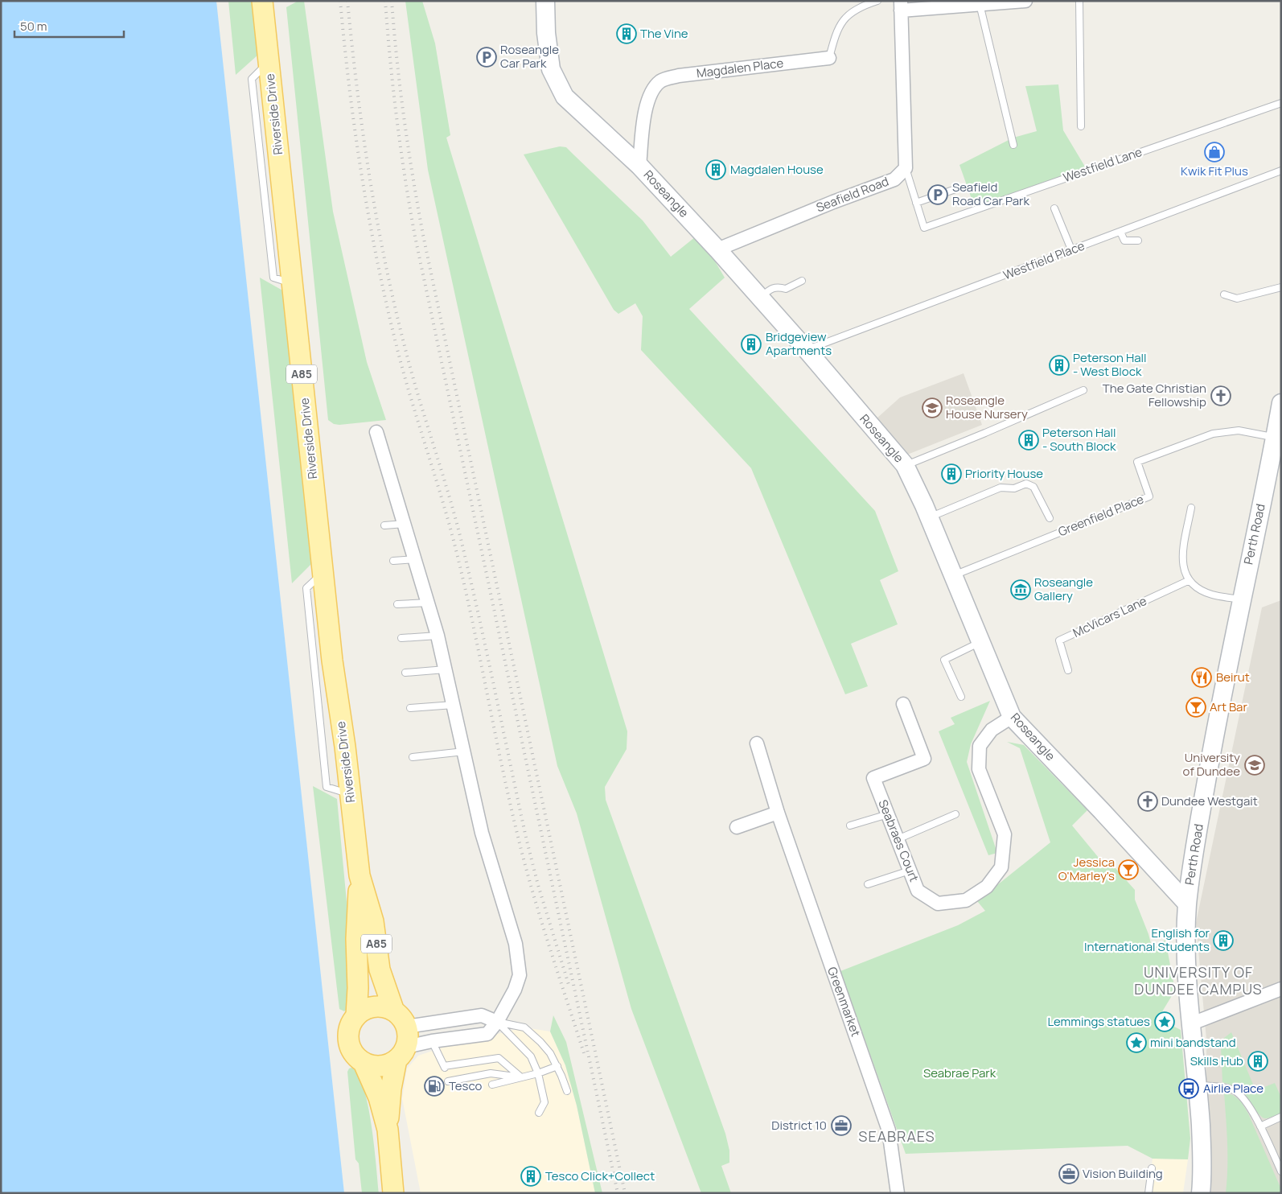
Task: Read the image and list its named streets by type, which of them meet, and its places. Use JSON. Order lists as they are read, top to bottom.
{
  "streets": {
    "main road": ["Riverside Drive", "A85"],
    "street": [
      "Magdalen Place",
      "Roseangle",
      "Seafield Road",
      "Perth Road",
      "Seabraes Court",
      "Greenmarket"
    ],
    "lane": [
      "Westfield Lane",
      "Westfield Place",
      "Greenfield Place",
      "McVicars Lane"
    ]
  },
  "crossings": [
    ["Magdalen Place", "Roseangle"],
    ["Roseangle", "Seafield Road"],
    ["Roseangle", "Westfield Place"],
    ["Roseangle", "Greenfield Place"],
    ["Roseangle", "Perth Road"],
    ["Roseangle", "Seabraes Court"],
    ["Greenfield Place", "Perth Road"]
  ],
  "districts": ["UNIVERSITY OF DUNDEE CAMPUS", "SEABRAES"],
  "parks": ["Seabrae Park"],
  "places": {
    "building": [
      "The Vine",
      "Magdalen House",
      "Bridgeview Apartments",
      "Peterson Hall - West Block",
      "Peterson Hall - South Block",
      "Priority House",
      "English for International Students",
      "Skills Hub",
      "Tesco Click+Collect"
    ],
    "parking": ["Roseangle Car Park", "Seafield Road Car Park"],
    "shop": ["Kwik Fit Plus"],
    "church": ["The Gate Christian Fellowship", "Dundee Westgait"],
    "school or university": ["Roseangle House Nursery", "University of Dundee"],
    "museum": ["Roseangle Gallery"],
    "restaurant": ["Beirut"],
    "bar": ["Art Bar", "Jessica O'Marley's"],
    "place": ["Lemmings statues", "mini bandstand"],
    "fuel station": ["Tesco"],
    "bus stop": ["Airlie Place"],
    "office": ["District 10", "Vision Building"]
  },
  "scale_bar": "50 m"
}
